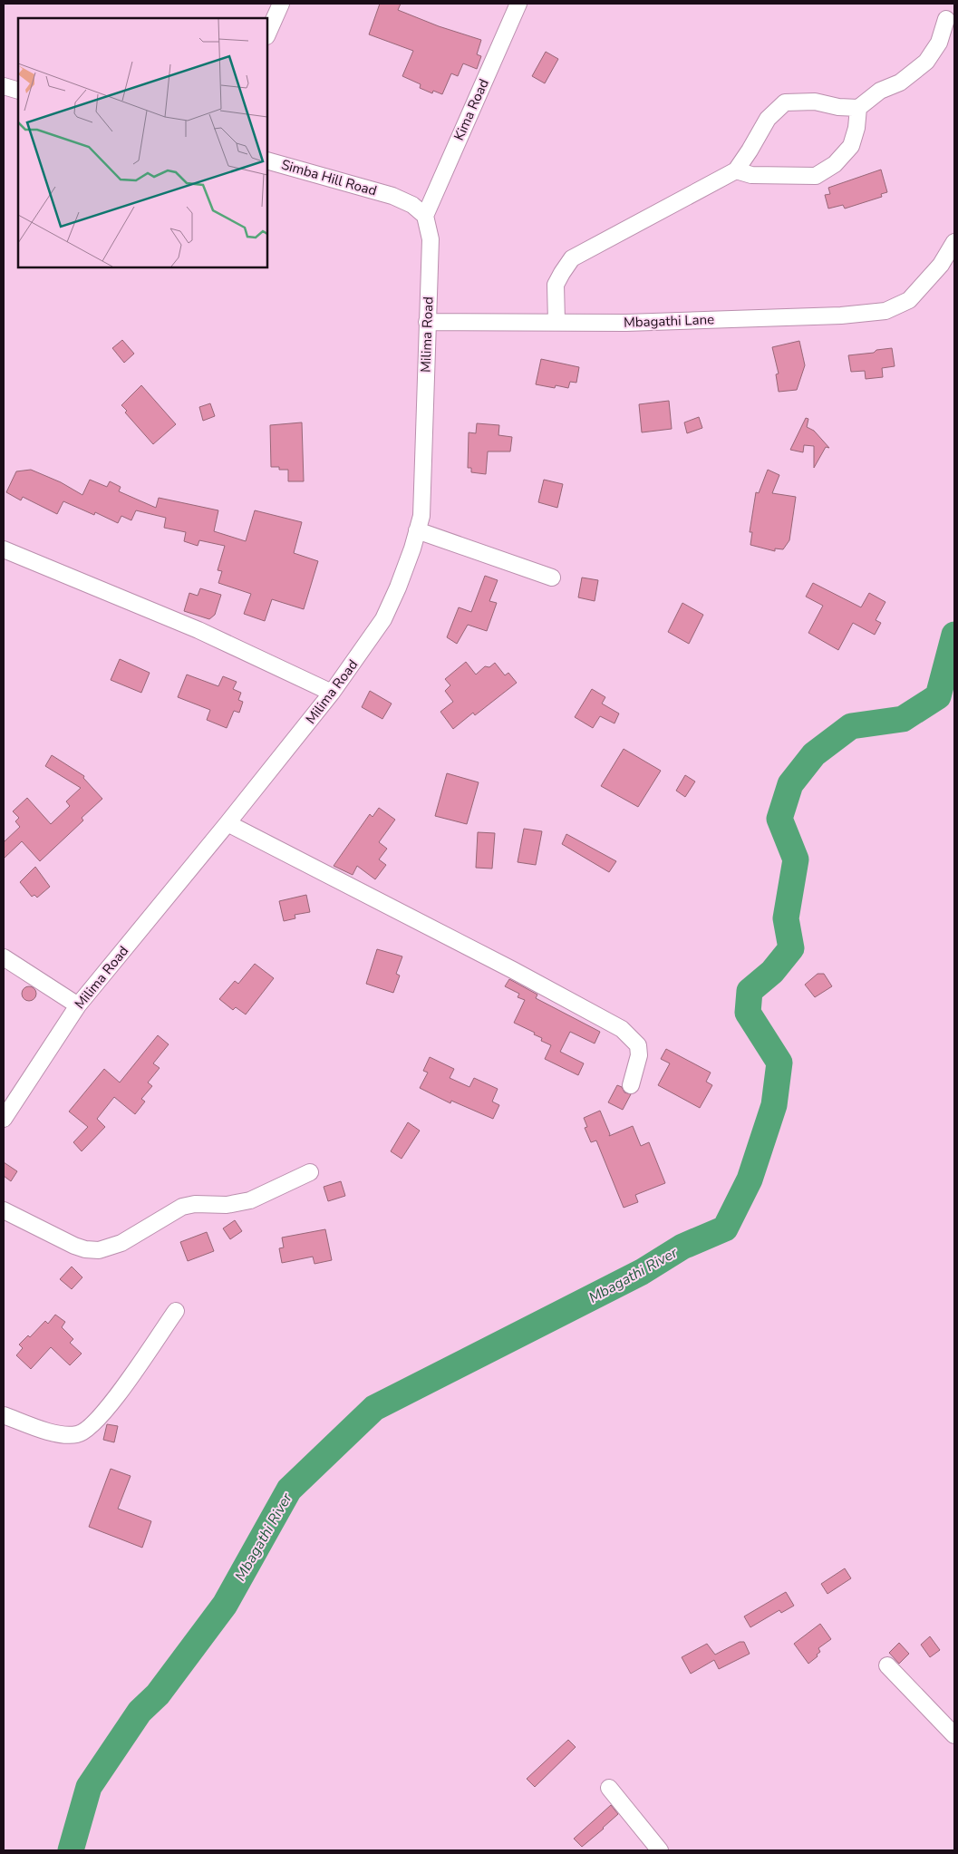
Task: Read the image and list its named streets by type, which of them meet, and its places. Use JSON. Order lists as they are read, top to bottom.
{
  "streets": {
    "street": [
      "Kima Road",
      "Simba Hill Road",
      "Mbagathi Lane",
      "Milima Road"
    ]
  },
  "crossings": [
    ["Kima Road", "Simba Hill Road"],
    ["Kima Road", "Milima Road"],
    ["Simba Hill Road", "Milima Road"],
    ["Mbagathi Lane", "Milima Road"]
  ],
  "water": ["Mbagathi River"]
}
